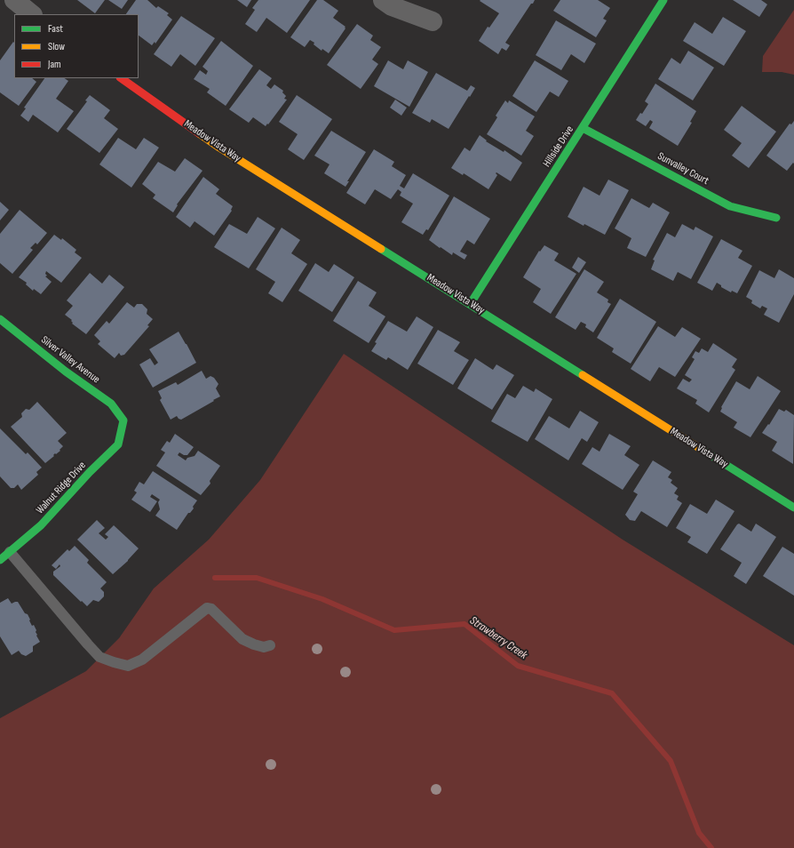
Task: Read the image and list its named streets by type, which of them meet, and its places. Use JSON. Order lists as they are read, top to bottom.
{
  "streets": {
    "street": [
      "Meadow Vista Way",
      "Hillside Drive",
      "Sunvalley Court",
      "Silver Valley Avenue",
      "Walnut Ridge Drive"
    ]
  },
  "crossings": [
    ["Meadow Vista Way", "Hillside Drive"],
    ["Hillside Drive", "Sunvalley Court"],
    ["Silver Valley Avenue", "Walnut Ridge Drive"]
  ],
  "water": ["Strawberry Creek"],
  "legend": ["Fast", "Slow", "Jam"]
}
